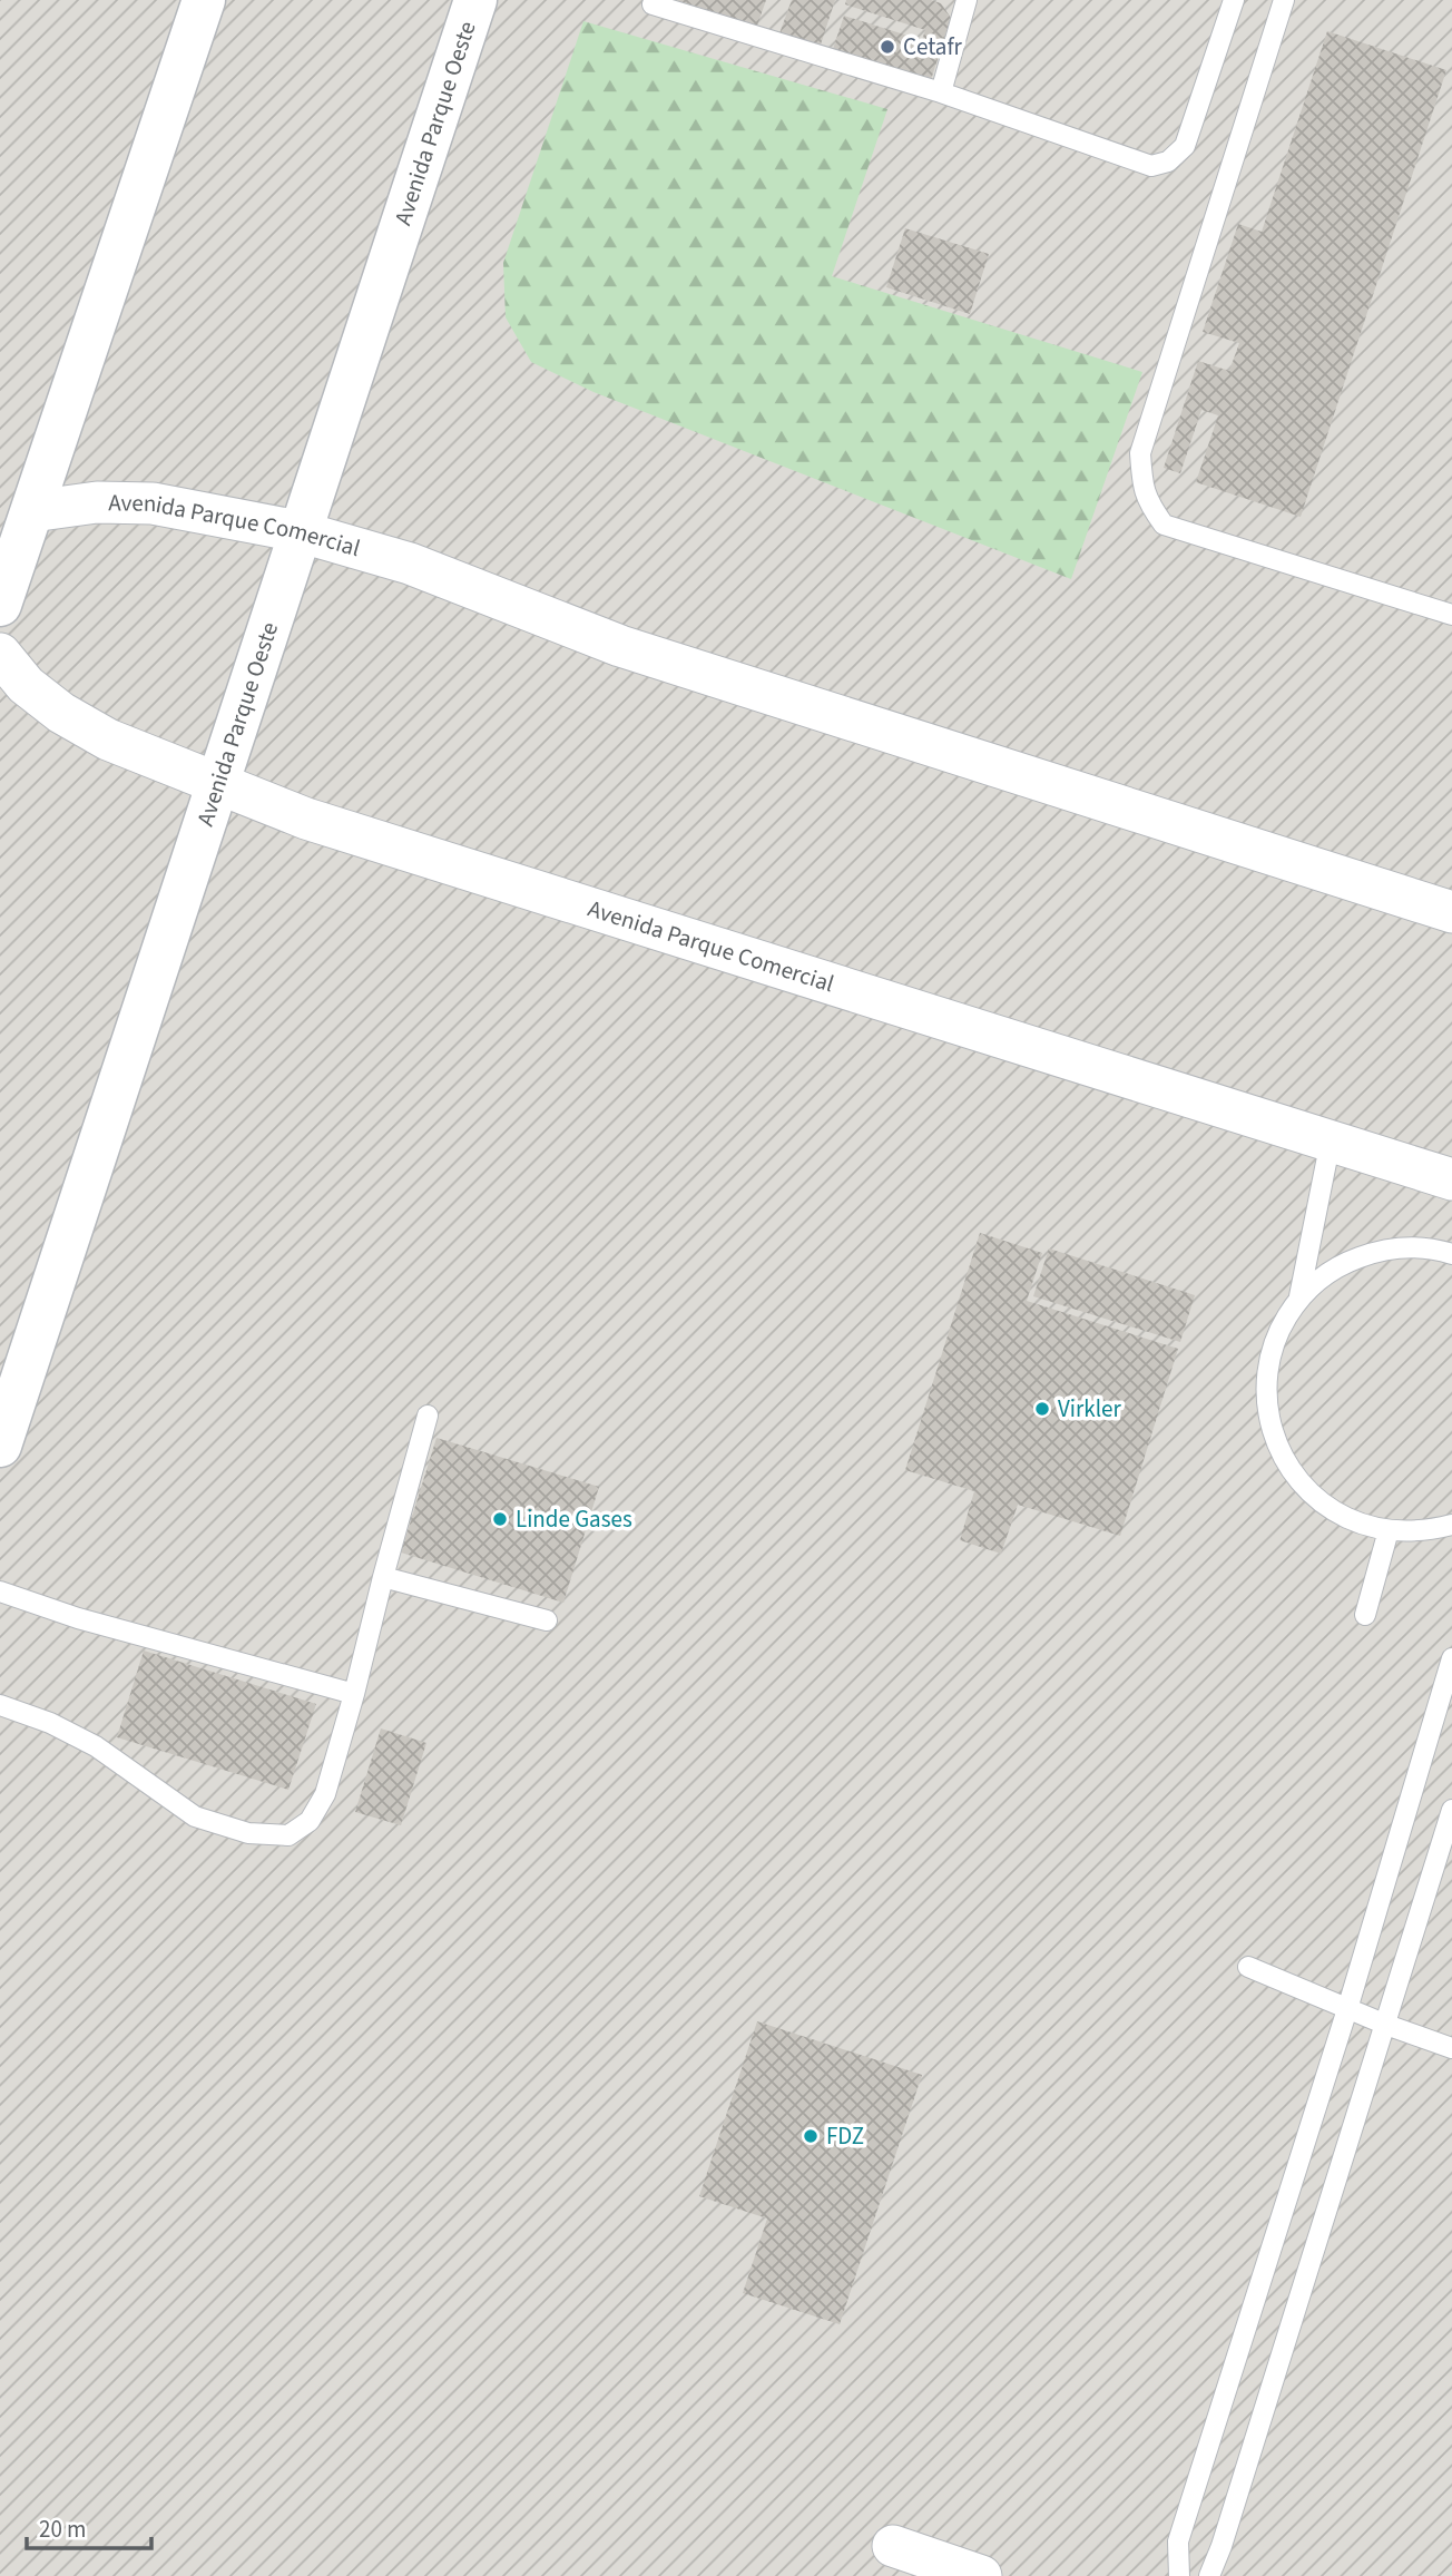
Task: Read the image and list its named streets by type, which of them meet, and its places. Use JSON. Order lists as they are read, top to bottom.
{
  "streets": {
    "street": ["Avenida Parque Oeste", "Avenida Parque Comercial"]
  },
  "crossings": [
    ["Avenida Parque Oeste", "Avenida Parque Comercial"]
  ],
  "places": [
    "Cetafr",
    "Virkler",
    "Linde Gases",
    "FDZ"
  ],
  "scale_bar": "20 m"
}
